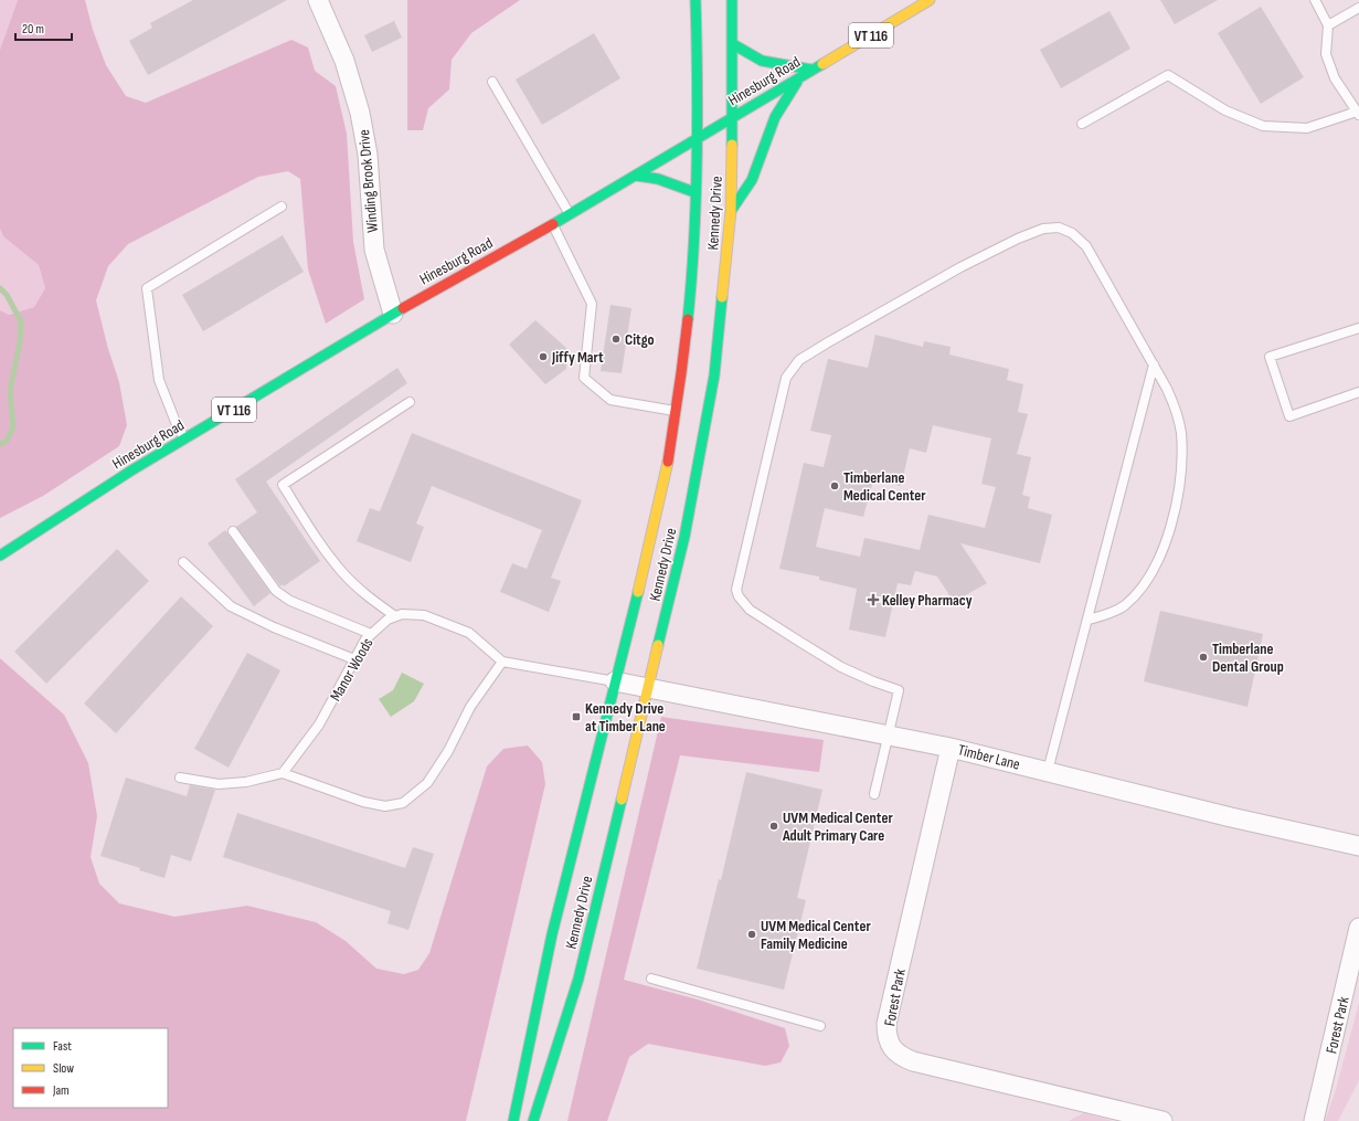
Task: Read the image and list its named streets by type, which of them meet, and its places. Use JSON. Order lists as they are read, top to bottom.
{
  "streets": {
    "main road": ["VT 116", "Hinesburg Road", "Kennedy Drive"],
    "street": ["Winding Brook Drive", "Timber Lane", "Forest Park"],
    "lane": ["Manor Woods"]
  },
  "crossings": [
    ["Hinesburg Road", "Winding Brook Drive"],
    ["Hinesburg Road", "Kennedy Drive"],
    ["Kennedy Drive", "Timber Lane"],
    ["Timber Lane", "Forest Park"]
  ],
  "places": {
    "other": [
      "Citgo",
      "Jiffy Mart",
      "Timberlane Medical Center",
      "Timberlane Dental Group",
      "UVM Medical Center Adult Primary Care",
      "UVM Medical Center Family Medicine"
    ],
    "health": ["Kelley Pharmacy"],
    "transit": ["Kennedy Drive at Timber Lane"]
  },
  "legend": ["Fast", "Slow", "Jam"],
  "scale_bar": "20 m"
}
